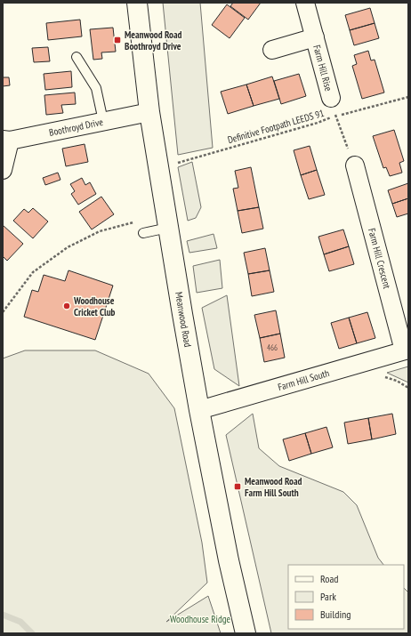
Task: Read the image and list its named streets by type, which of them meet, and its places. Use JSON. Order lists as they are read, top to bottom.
{
  "streets": {
    "street": [
      "Farm Hill Rise",
      "Boothroyd Drive",
      "Farm Hill Crescent",
      "Meanwood Road",
      "Farm Hill South"
    ],
    "path": ["Definitive Footpath LEEDS 91"]
  },
  "crossings": [
    ["Definitive Footpath LEEDS 91", "Meanwood Road"],
    ["Boothroyd Drive", "Meanwood Road"],
    ["Farm Hill Crescent", "Farm Hill South"],
    ["Meanwood Road", "Farm Hill South"]
  ],
  "parks": ["Woodhouse Ridge"],
  "places": {
    "transit": ["Meanwood Road Boothroyd Drive", "Meanwood Road Farm Hill South"],
    "other": ["Woodhouse Cricket Club"]
  },
  "house_numbers": ["466"],
  "legend": ["Road", "Park", "Building"]
}
